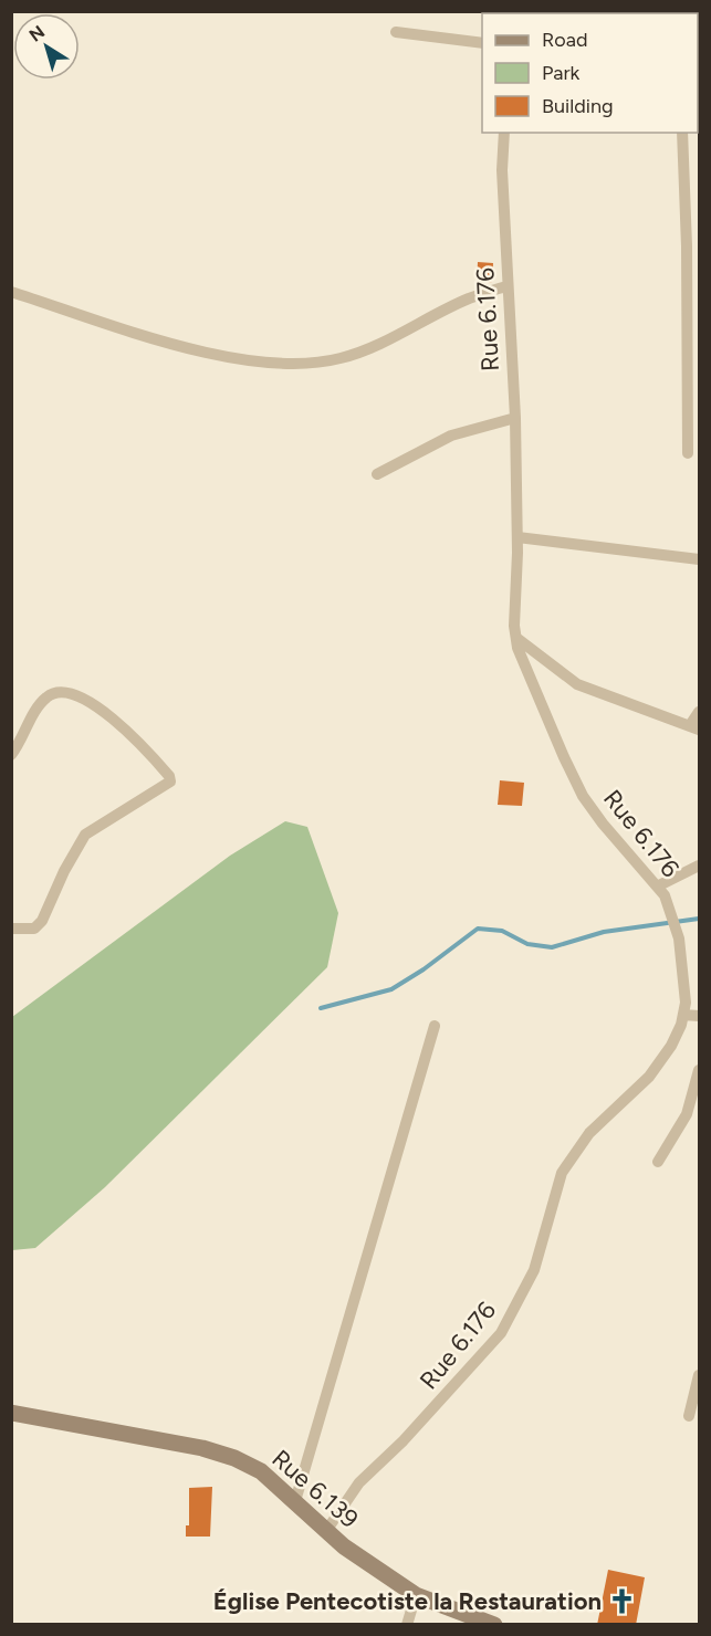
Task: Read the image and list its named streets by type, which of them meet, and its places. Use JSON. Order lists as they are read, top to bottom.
{
  "streets": {
    "street": ["Rue 6.176", "Rue 6.139"]
  },
  "crossings": [
    ["Rue 6.176", "Rue 6.139"]
  ],
  "places": {
    "church": ["Église Pentecotiste la Restauration"]
  },
  "legend": ["Road", "Park", "Building"],
  "north": "top left"
}
